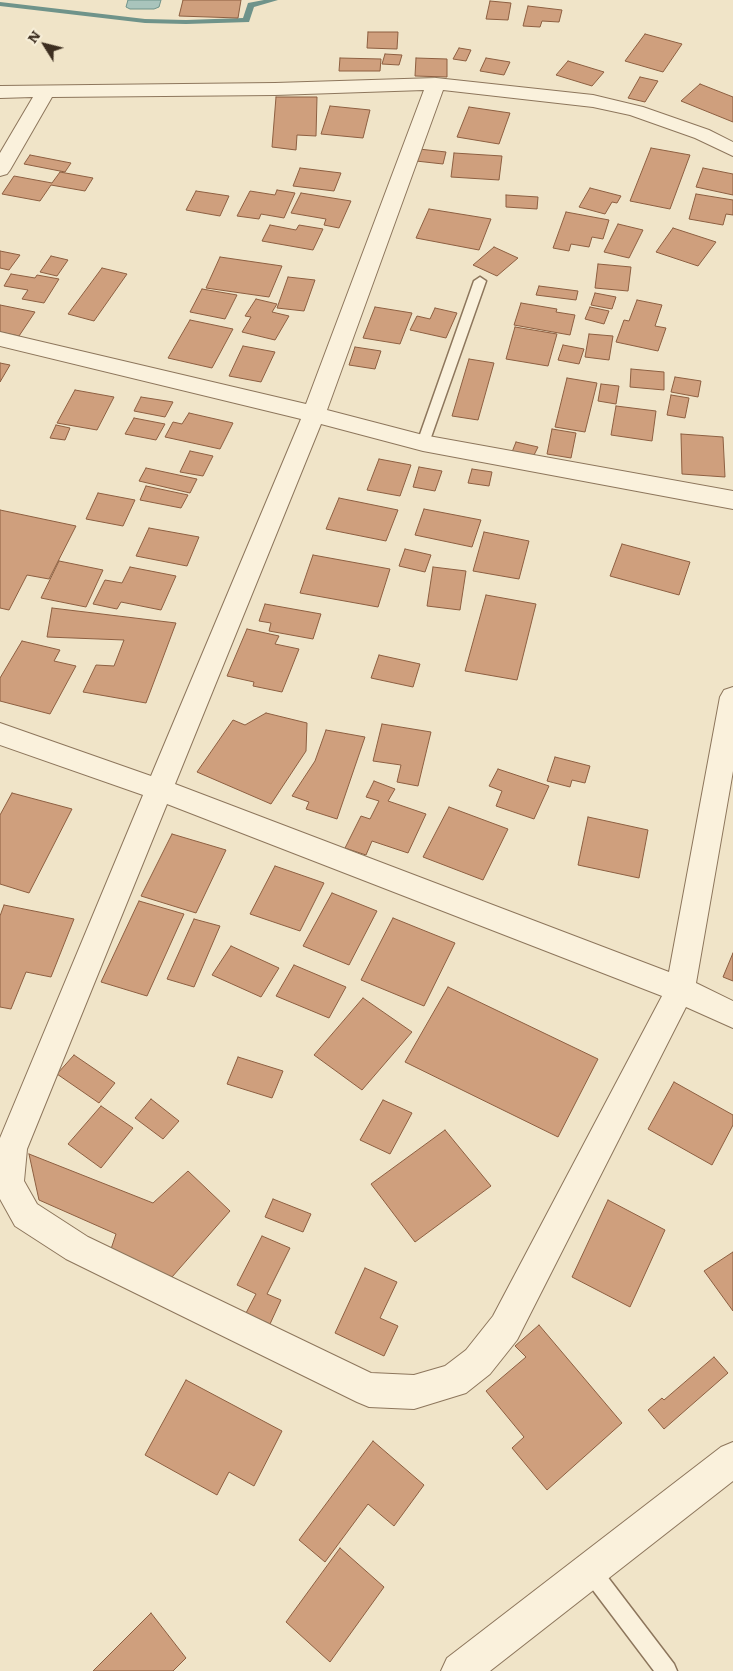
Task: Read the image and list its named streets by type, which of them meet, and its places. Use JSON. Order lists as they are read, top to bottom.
{
  "north": "top left"
}
